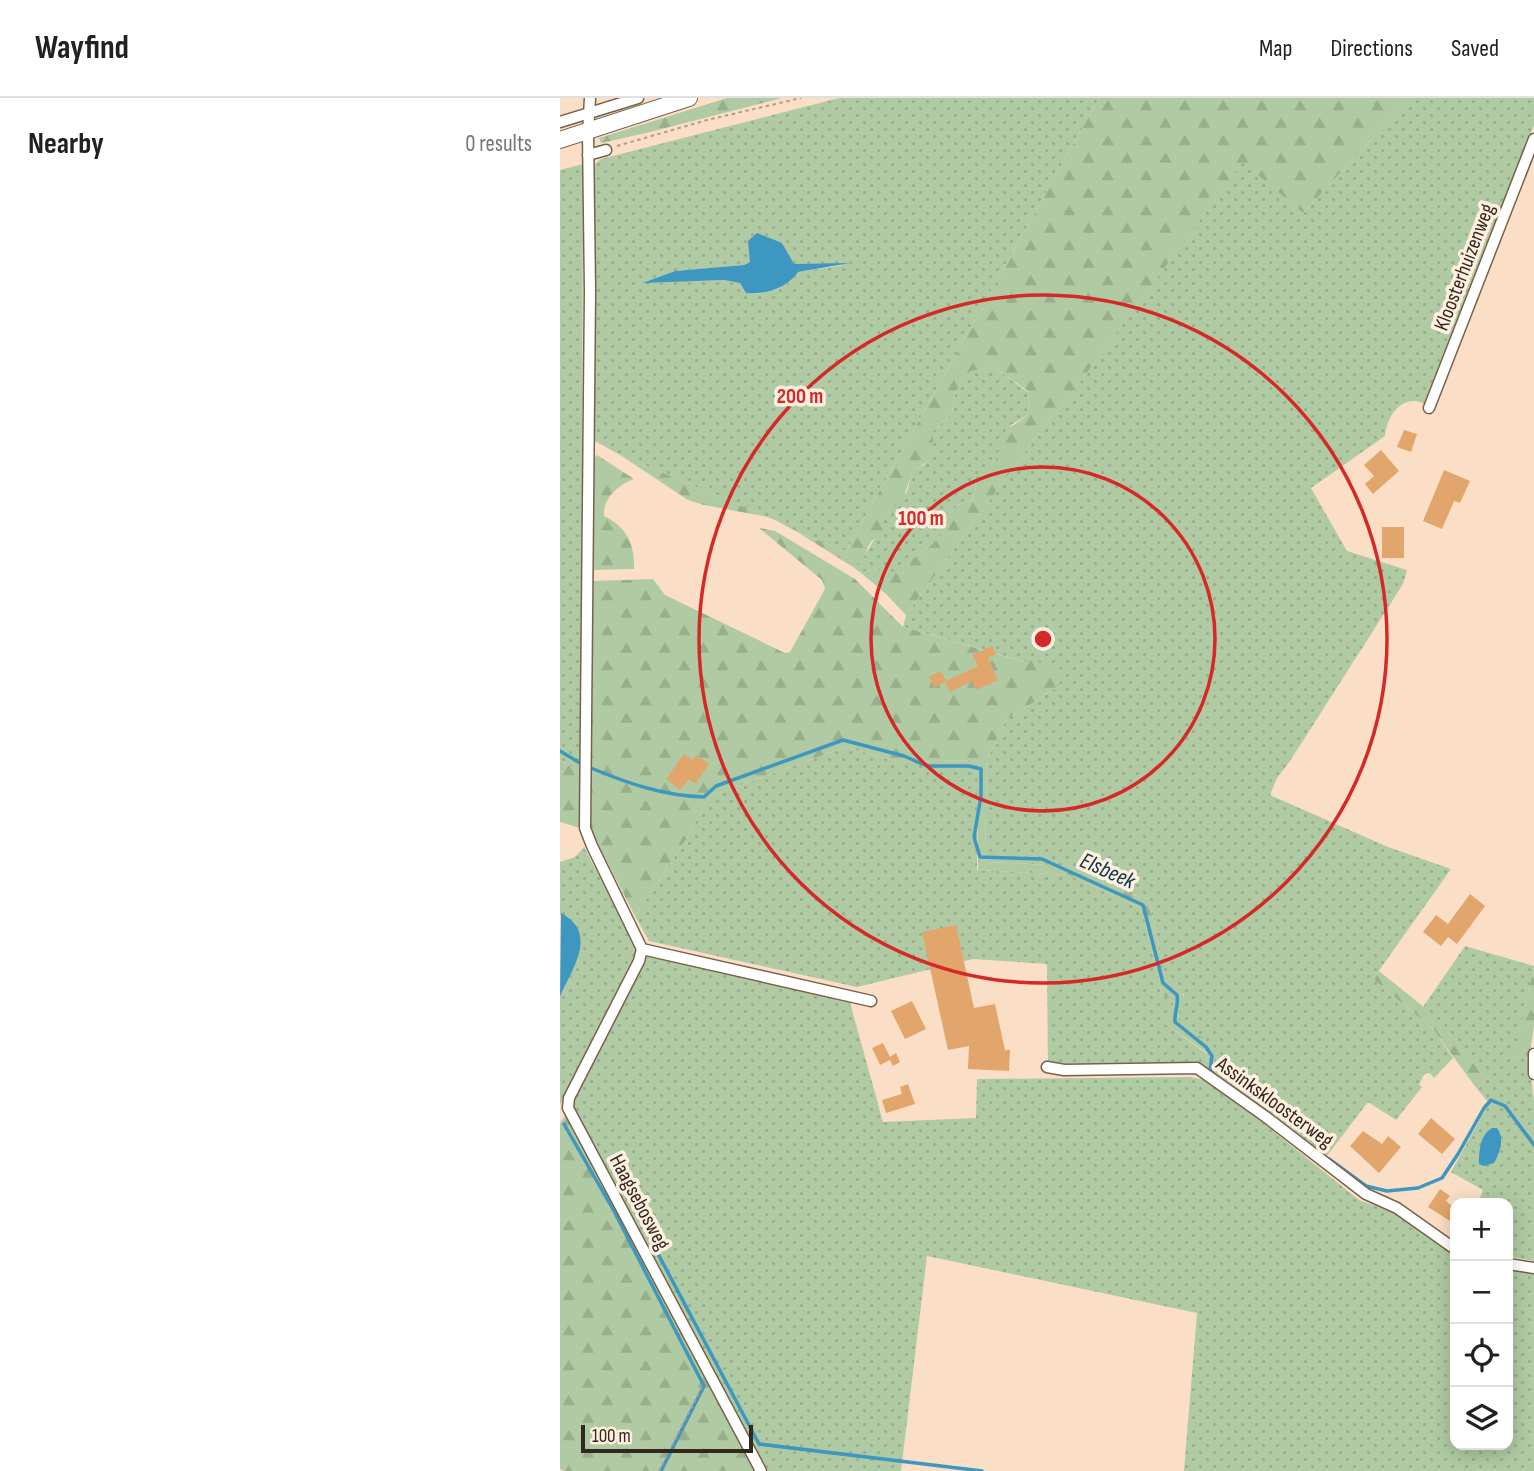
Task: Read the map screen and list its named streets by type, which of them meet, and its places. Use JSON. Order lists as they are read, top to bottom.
{
  "streets": {
    "street": ["Kloosterhuizenweg", "Assinkskloosterweg", "Haagsebosweg"]
  },
  "water": ["Elsbeek"],
  "scale_bar": "100 m",
  "page": {
    "header": "Wayfind",
    "nav": ["Map", "Directions", "Saved"],
    "heading": ["Nearby", "0 results"],
    "map_buttons": ["+", "−"],
    "scale": "100 m"
  },
  "rings": ["200 m", "100 m"]
}
